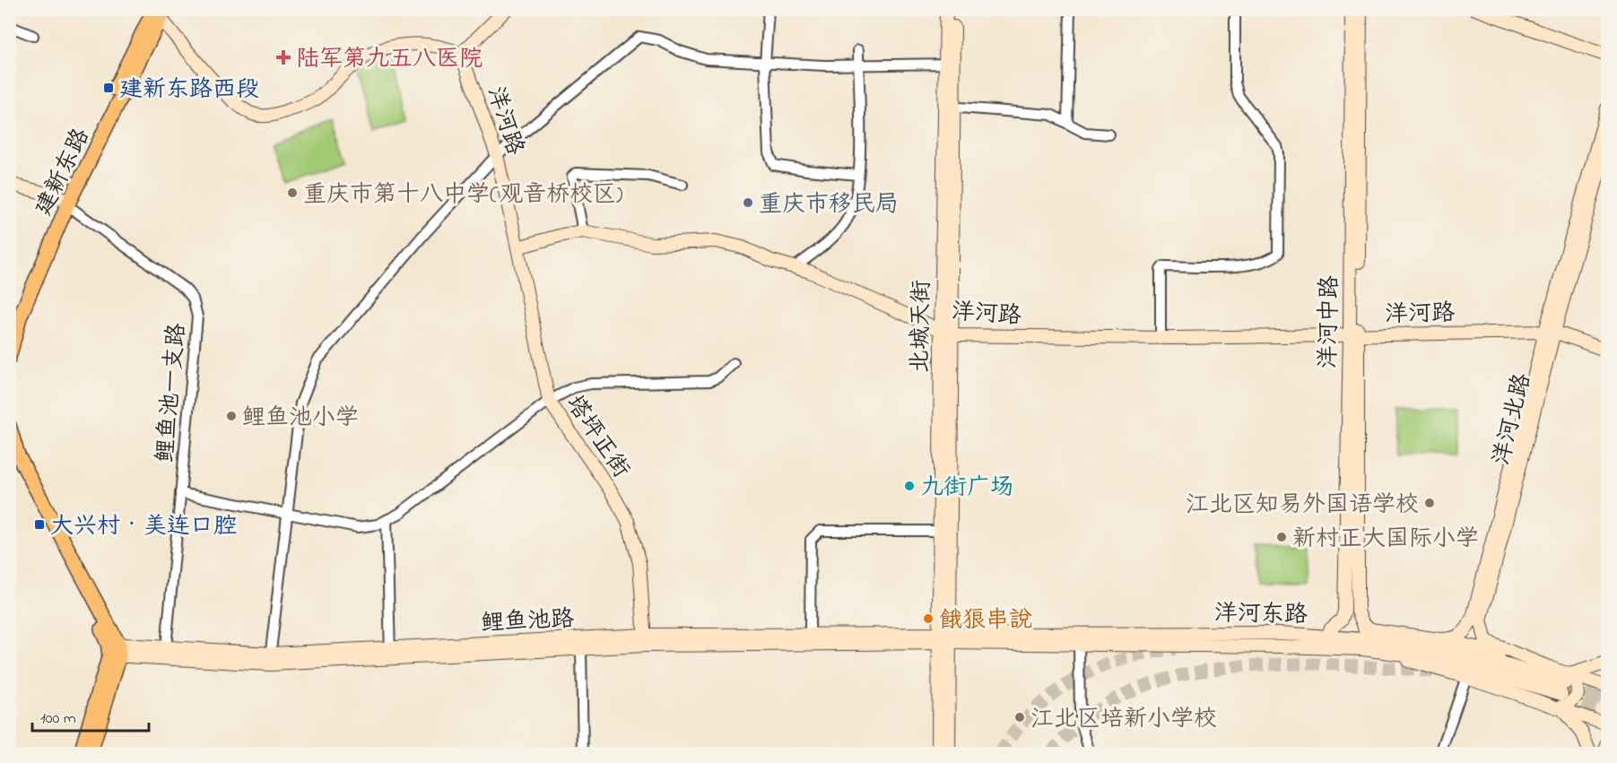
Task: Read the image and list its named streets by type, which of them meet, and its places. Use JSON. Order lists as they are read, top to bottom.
{
  "streets": {
    "main road": [
      "洋河路",
      "建新东路",
      "洋河中路",
      "北城天街",
      "洋河北路",
      "塔坪正街",
      "洋河东路",
      "鲤鱼池路"
    ],
    "street": ["鲤鱼池一支路"]
  },
  "crossings": [
    ["洋河路", "洋河中路"],
    ["洋河路", "北城天街"],
    ["洋河路", "洋河北路"],
    ["洋河路", "塔坪正街"],
    ["建新东路", "鲤鱼池一支路"],
    ["北城天街", "洋河东路"],
    ["北城天街", "鲤鱼池路"],
    ["鲤鱼池一支路", "鲤鱼池路"],
    ["塔坪正街", "鲤鱼池路"],
    ["洋河东路", "鲤鱼池路"]
  ],
  "places": {
    "health": ["陆军第九五八医院"],
    "transit": ["建新东路西段", "大兴村‧美连口腔"],
    "other": [
      "重庆市第十八中学(观音桥校区)",
      "重庆市移民局",
      "鲤鱼池小学",
      "九街广场",
      "江北区知易外国语学校",
      "新村正大国际小学",
      "餓狼串說",
      "江北区培新小学校"
    ]
  },
  "scale_bar": "100 m"
}
